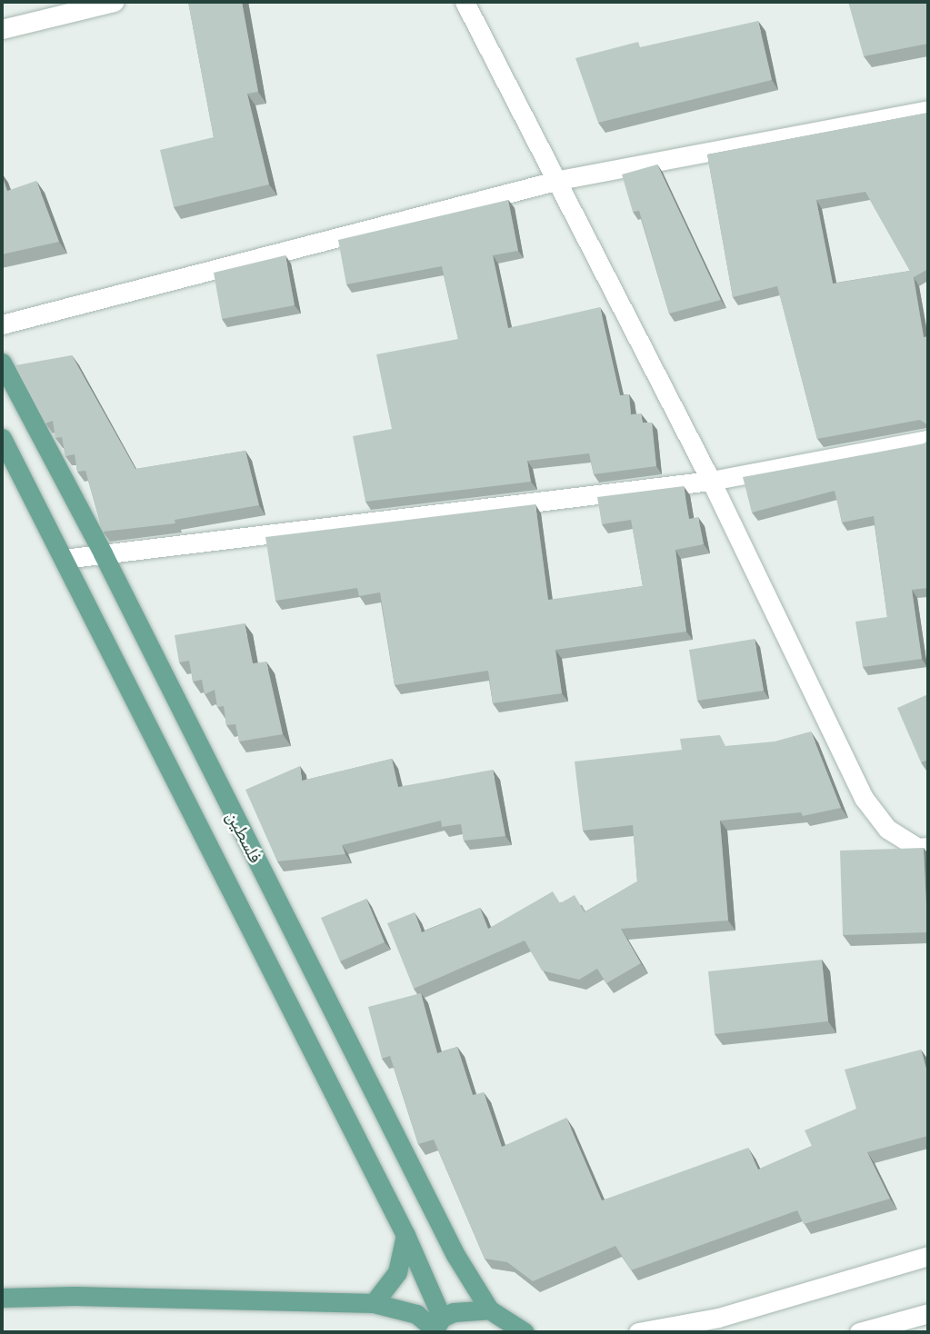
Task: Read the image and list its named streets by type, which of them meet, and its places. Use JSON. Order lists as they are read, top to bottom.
{
  "streets": {
    "main road": ["فلسطين"]
  }
}
